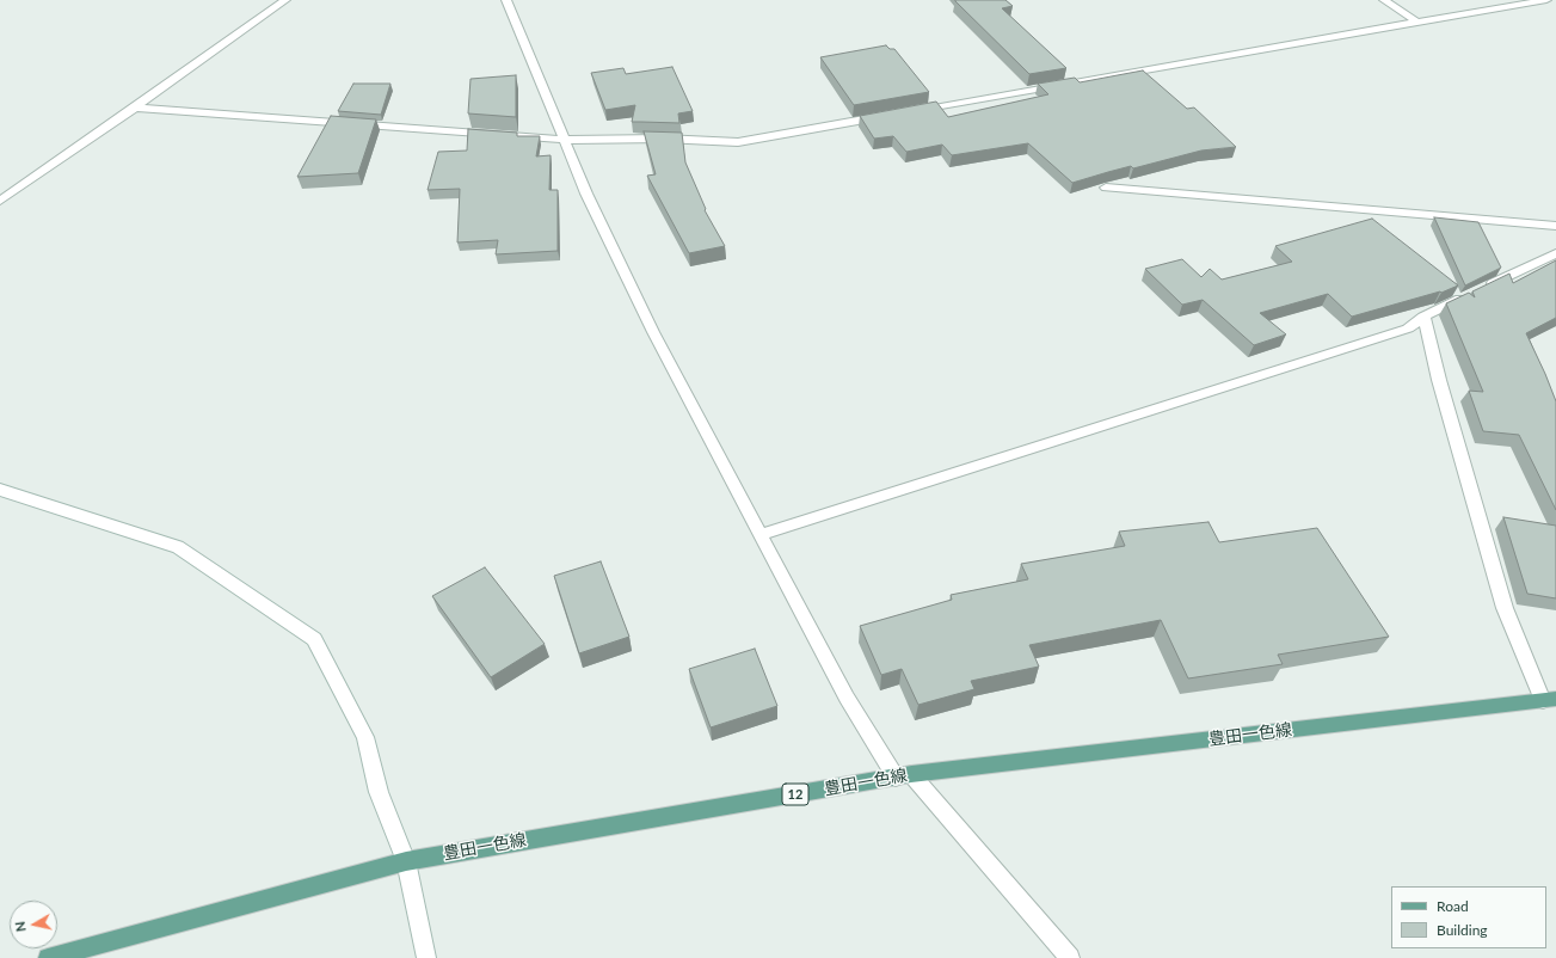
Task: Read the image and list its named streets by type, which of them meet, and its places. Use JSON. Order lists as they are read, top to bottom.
{
  "streets": {
    "main road": ["豊田一色線", "12"]
  },
  "legend": ["Road", "Building"],
  "north": "left"
}
